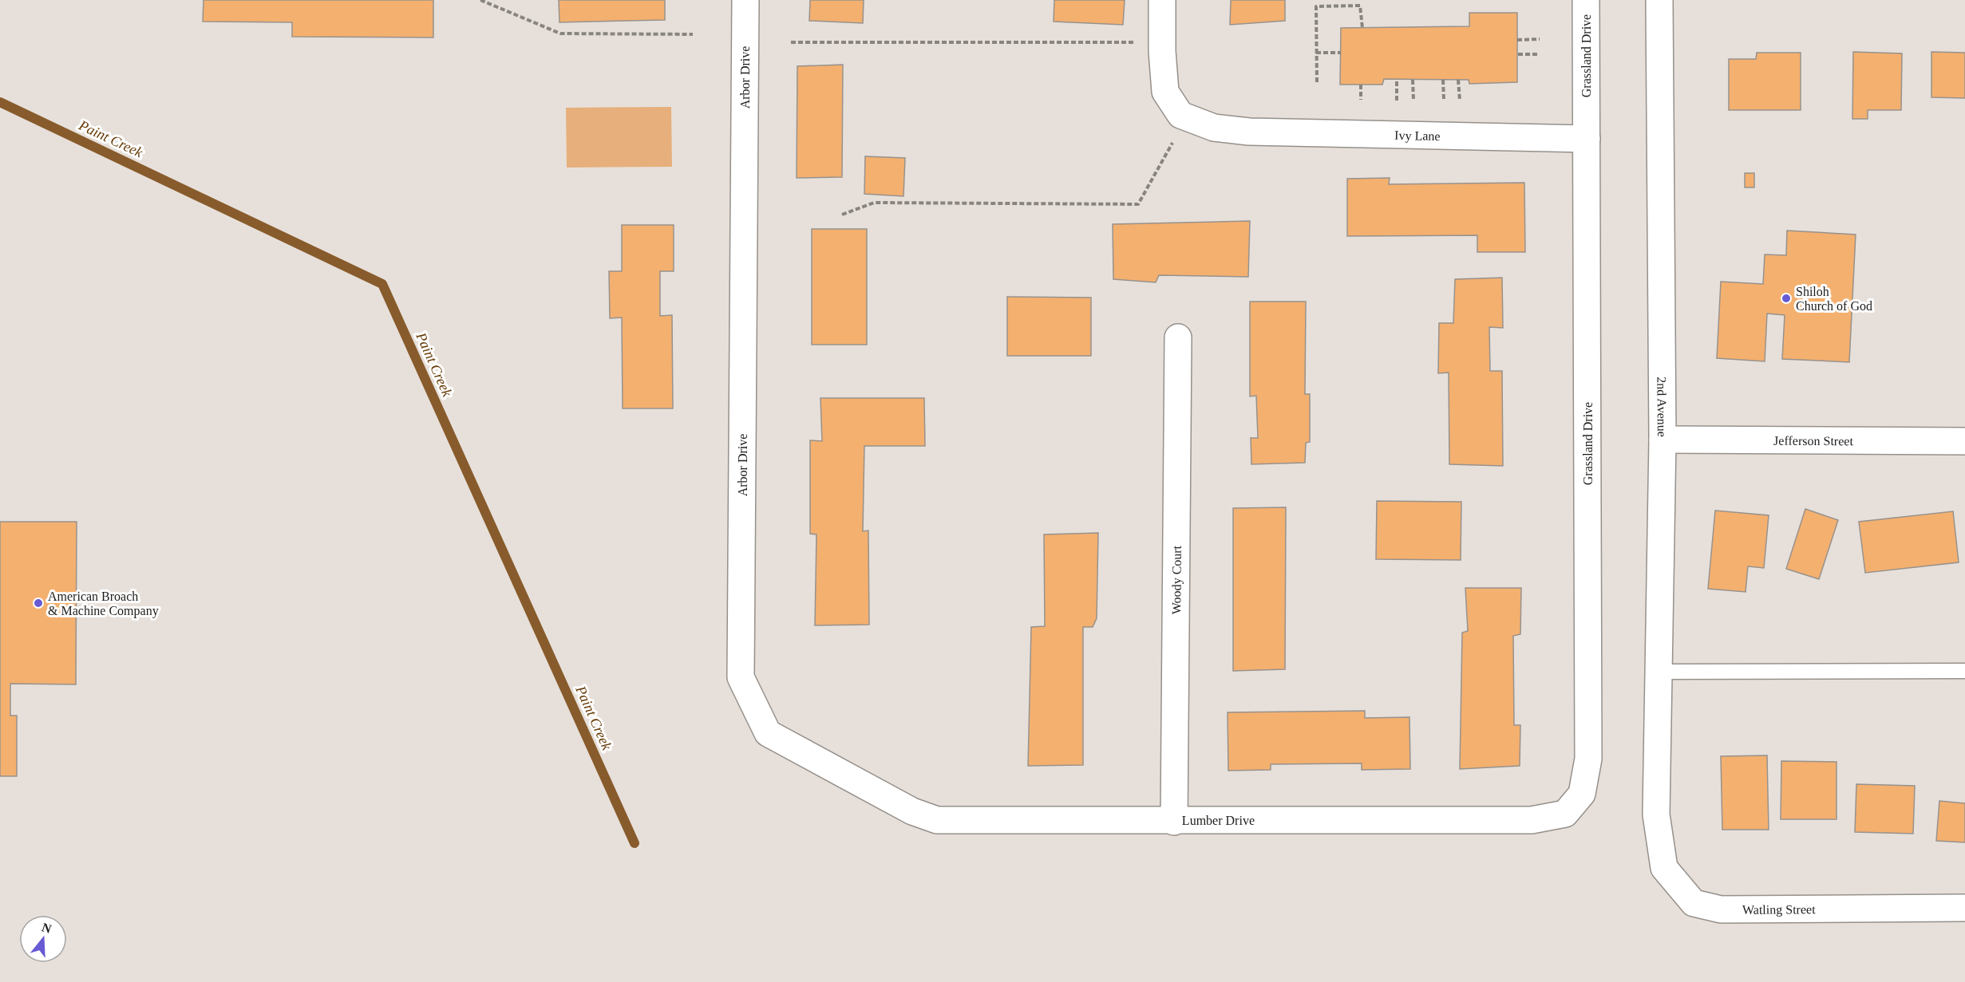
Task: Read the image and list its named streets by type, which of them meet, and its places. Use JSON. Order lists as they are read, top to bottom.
{
  "streets": {
    "street": [
      "Grassland Drive",
      "Arbor Drive",
      "Ivy Lane",
      "2nd Avenue",
      "Jefferson Street",
      "Woody Court",
      "Lumber Drive",
      "Watling Street"
    ]
  },
  "crossings": [
    ["Grassland Drive", "Ivy Lane"],
    ["Grassland Drive", "Lumber Drive"],
    ["Arbor Drive", "Lumber Drive"],
    ["2nd Avenue", "Jefferson Street"],
    ["2nd Avenue", "Watling Street"],
    ["Woody Court", "Lumber Drive"]
  ],
  "water": ["Paint Creek"],
  "places": ["Shiloh Church of God", "American Broach & Machine Company"],
  "north": "top"
}
